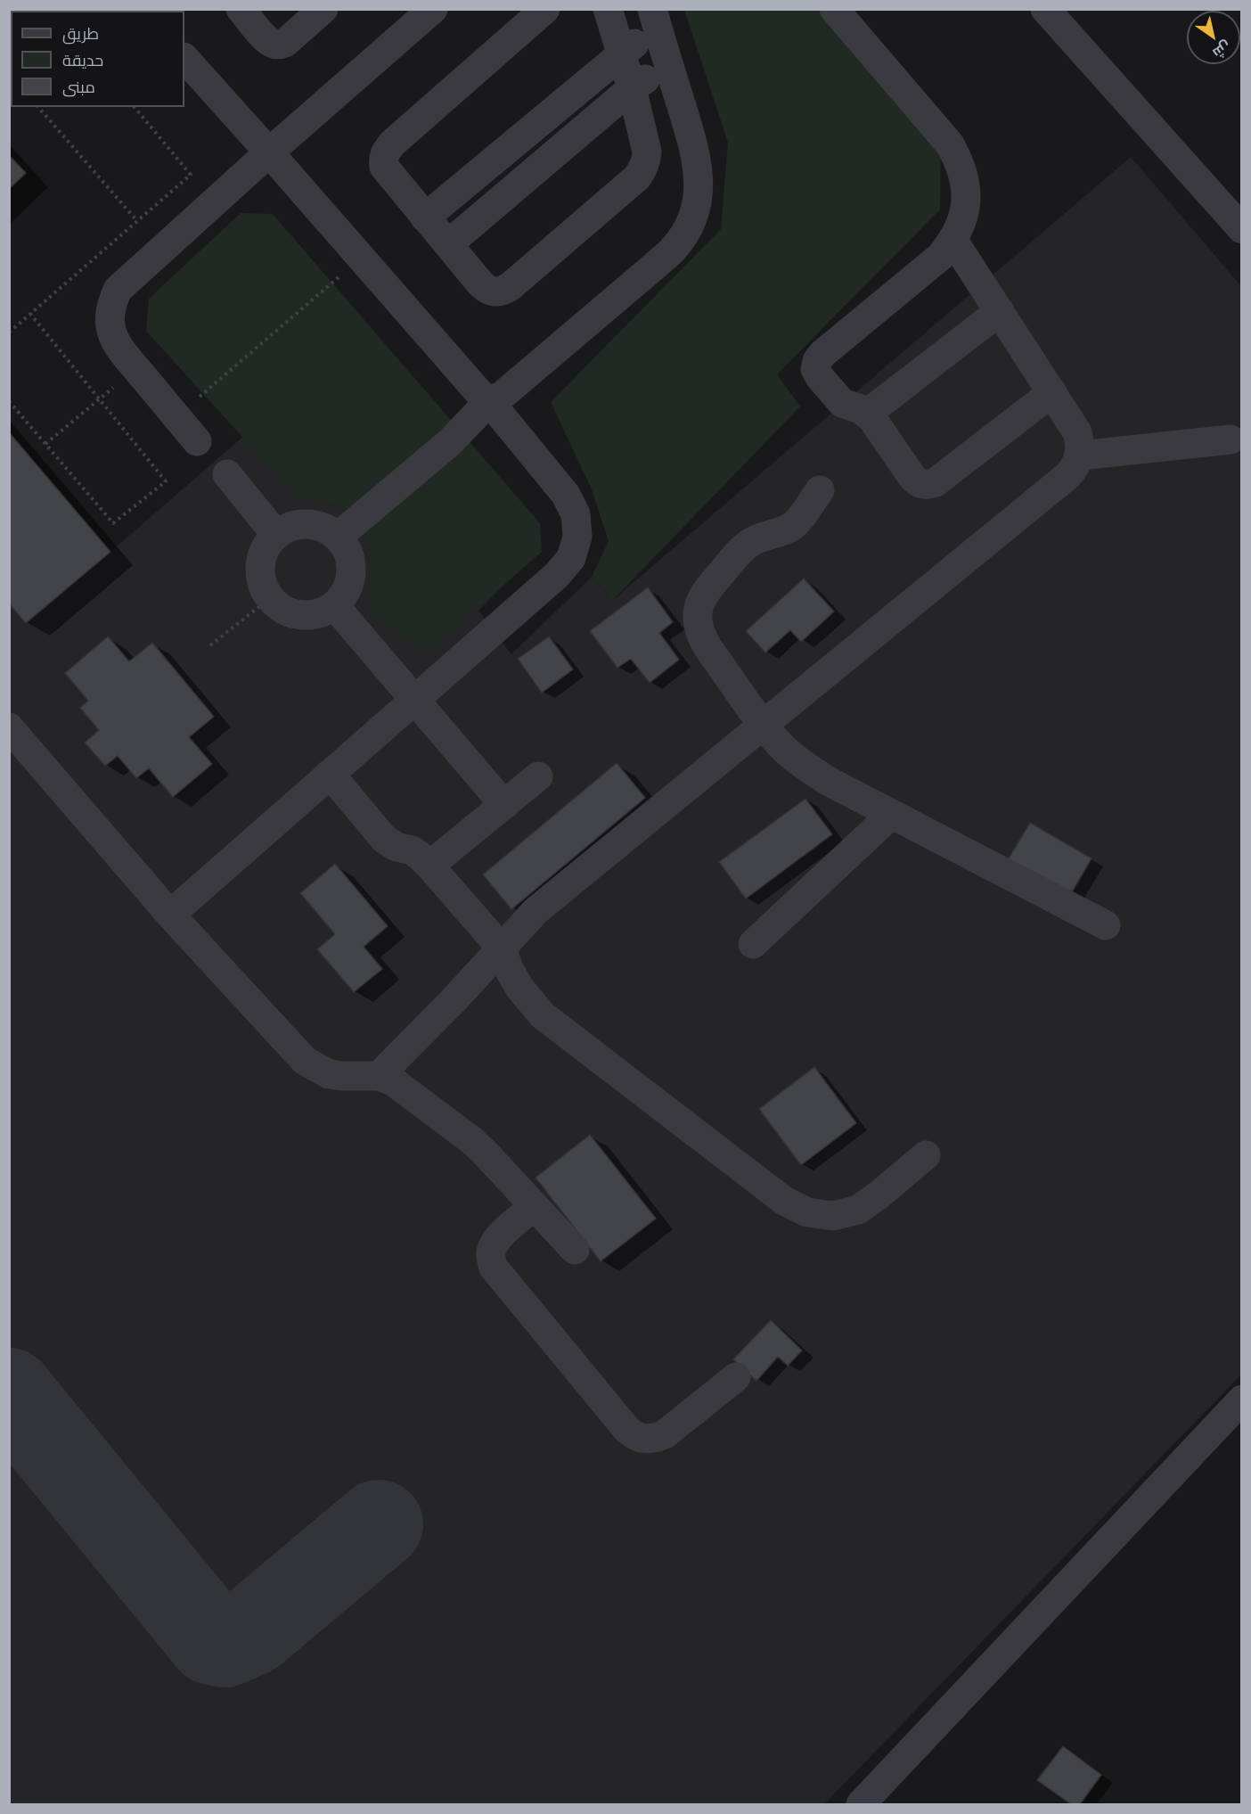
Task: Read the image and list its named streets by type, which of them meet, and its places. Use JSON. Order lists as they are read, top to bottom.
{
  "legend": ["طريق", "حديقة", "مبنى"],
  "north": "bottom right"
}
